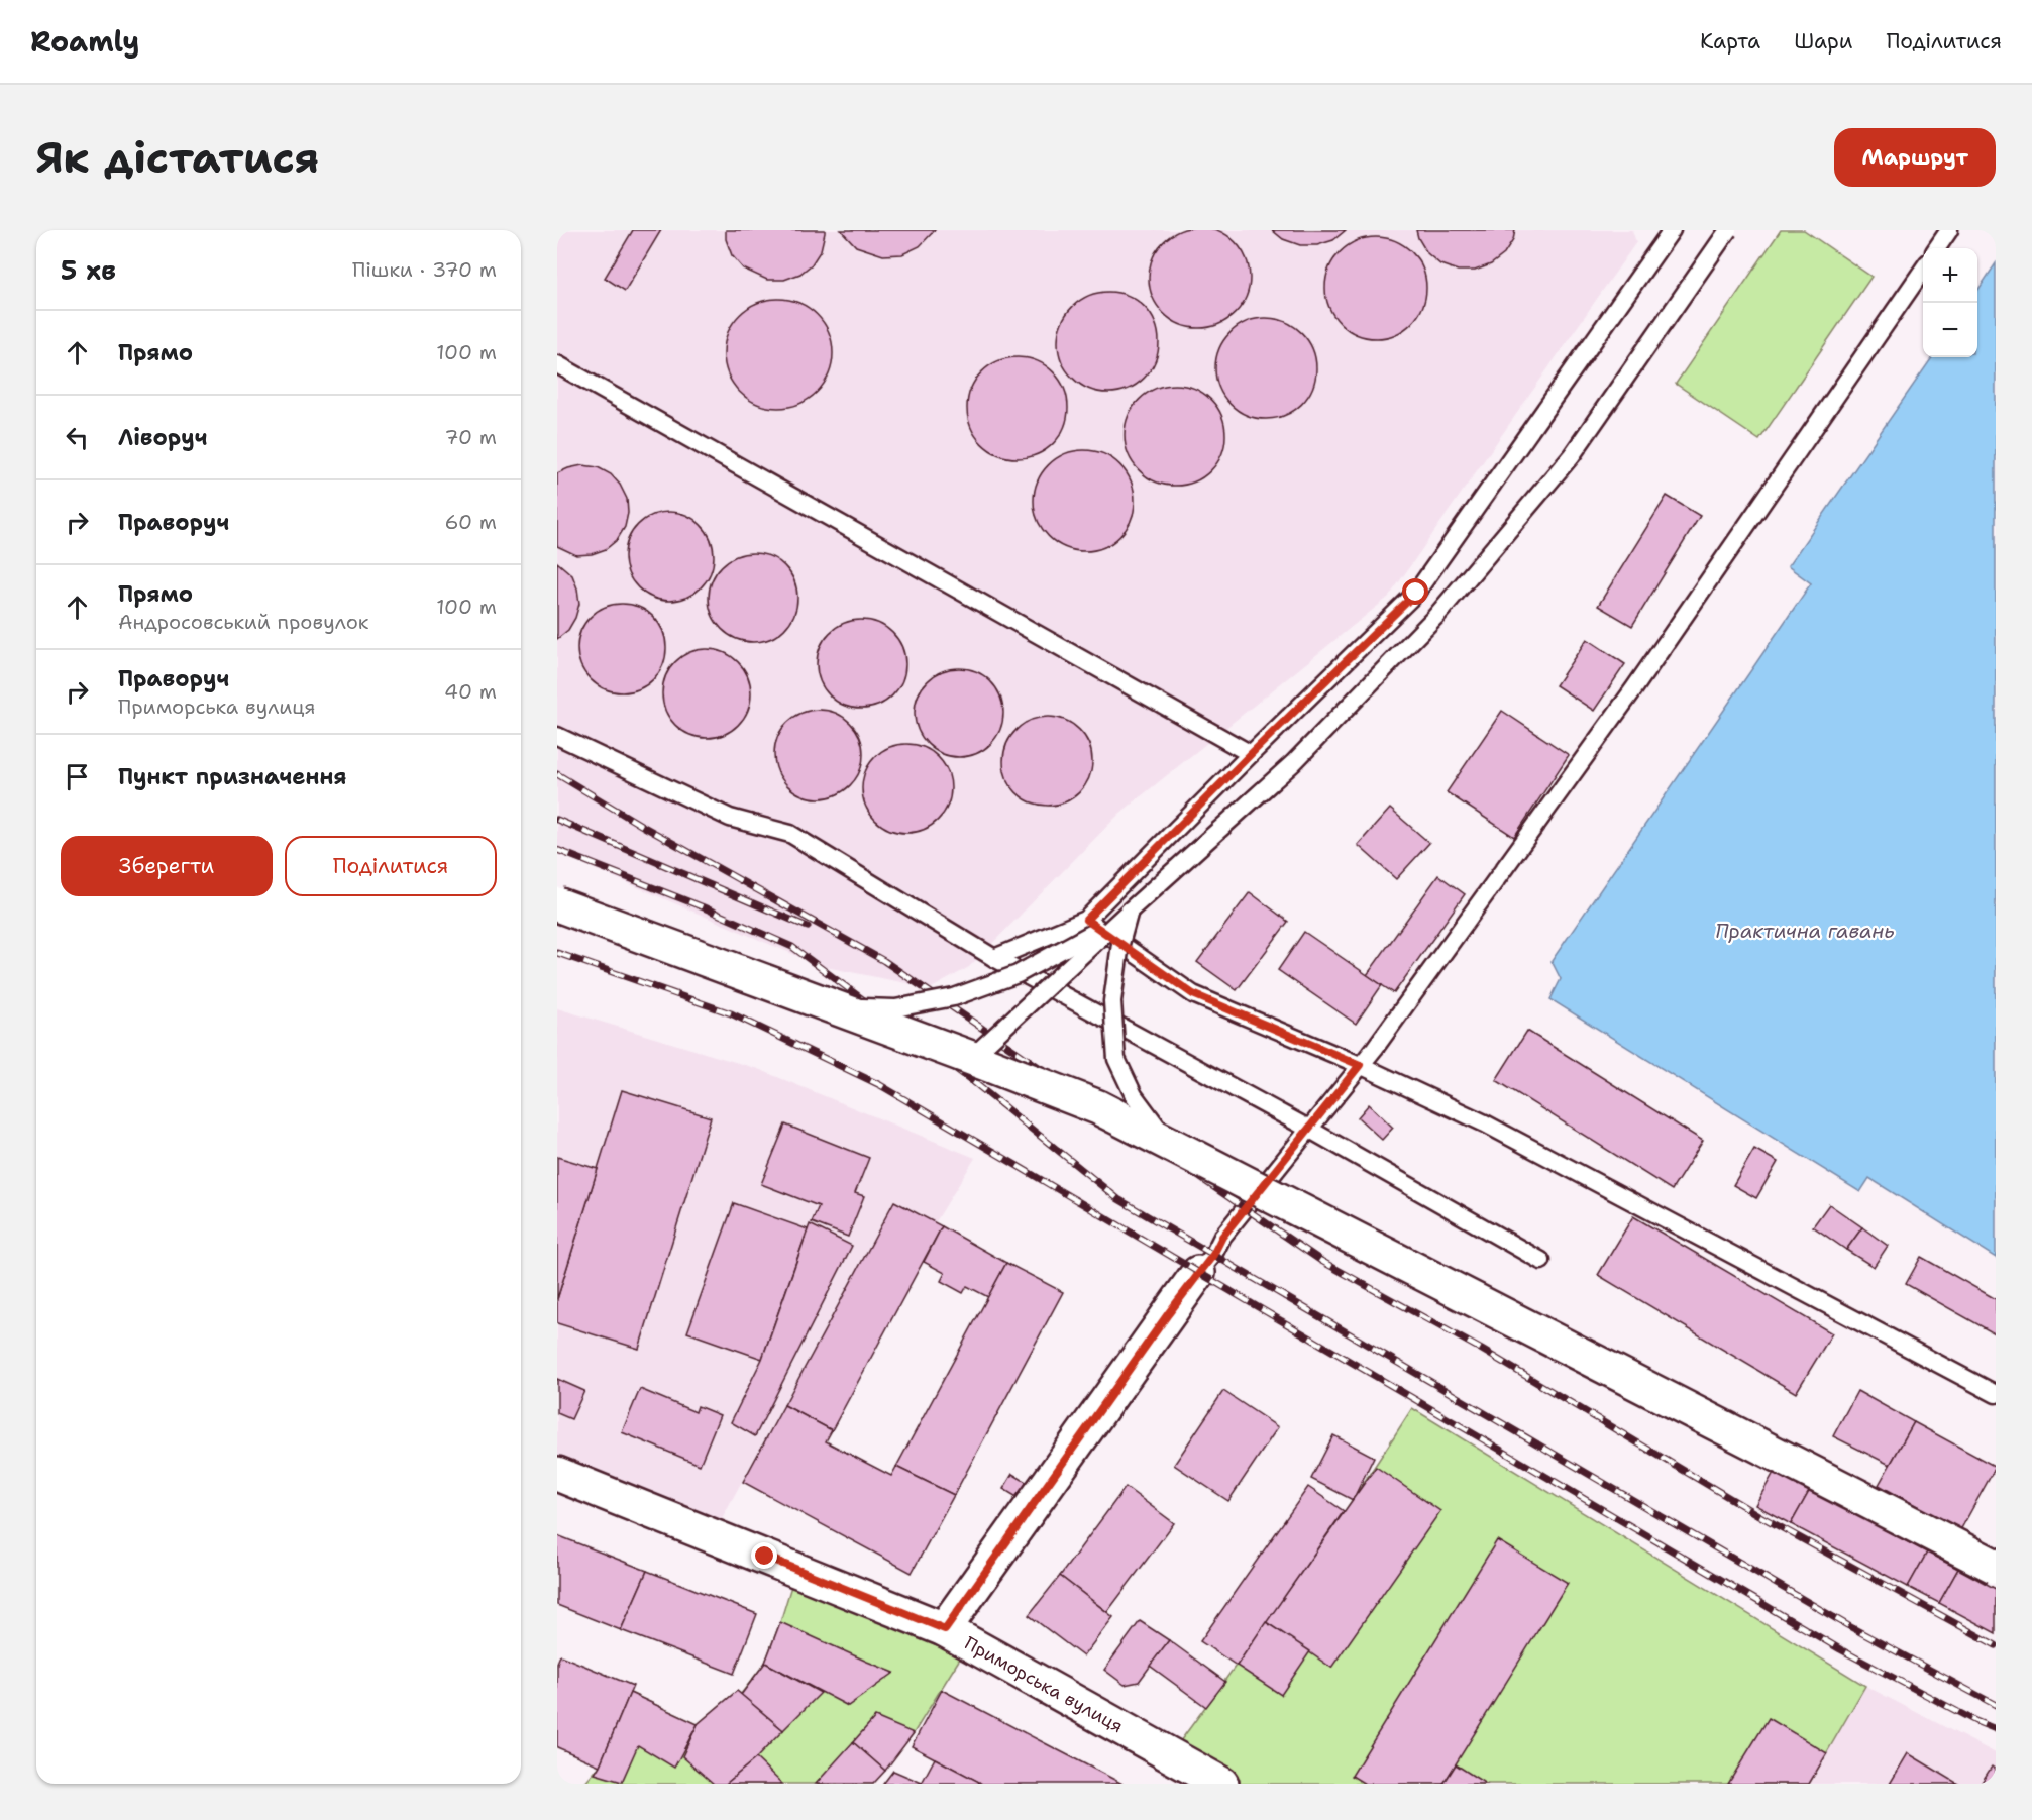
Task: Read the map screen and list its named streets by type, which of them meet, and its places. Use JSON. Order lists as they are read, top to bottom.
{
  "streets": {
    "street": ["Приморська вулиця"]
  },
  "water": ["Практична гавань"],
  "page": {
    "header": "Roamly",
    "nav": ["Карта", "Шари", "Поділитися"],
    "buttons": [
      "Маршрут",
      ["Зберегти", "Поділитися"]
    ],
    "title": "Як дістатися",
    "heading": ["5 хв", "Пішки · 370 m"],
    "map_buttons": ["+", "−"],
    "list": [
      ["Прямо", "100 m"],
      ["Ліворуч", "70 m"],
      ["Праворуч", "60 m"],
      ["Прямо", "Андросовський провулок", "100 m"],
      ["Праворуч", "Приморська вулиця", "40 m"],
      "Пункт призначення"
    ]
  }
}
